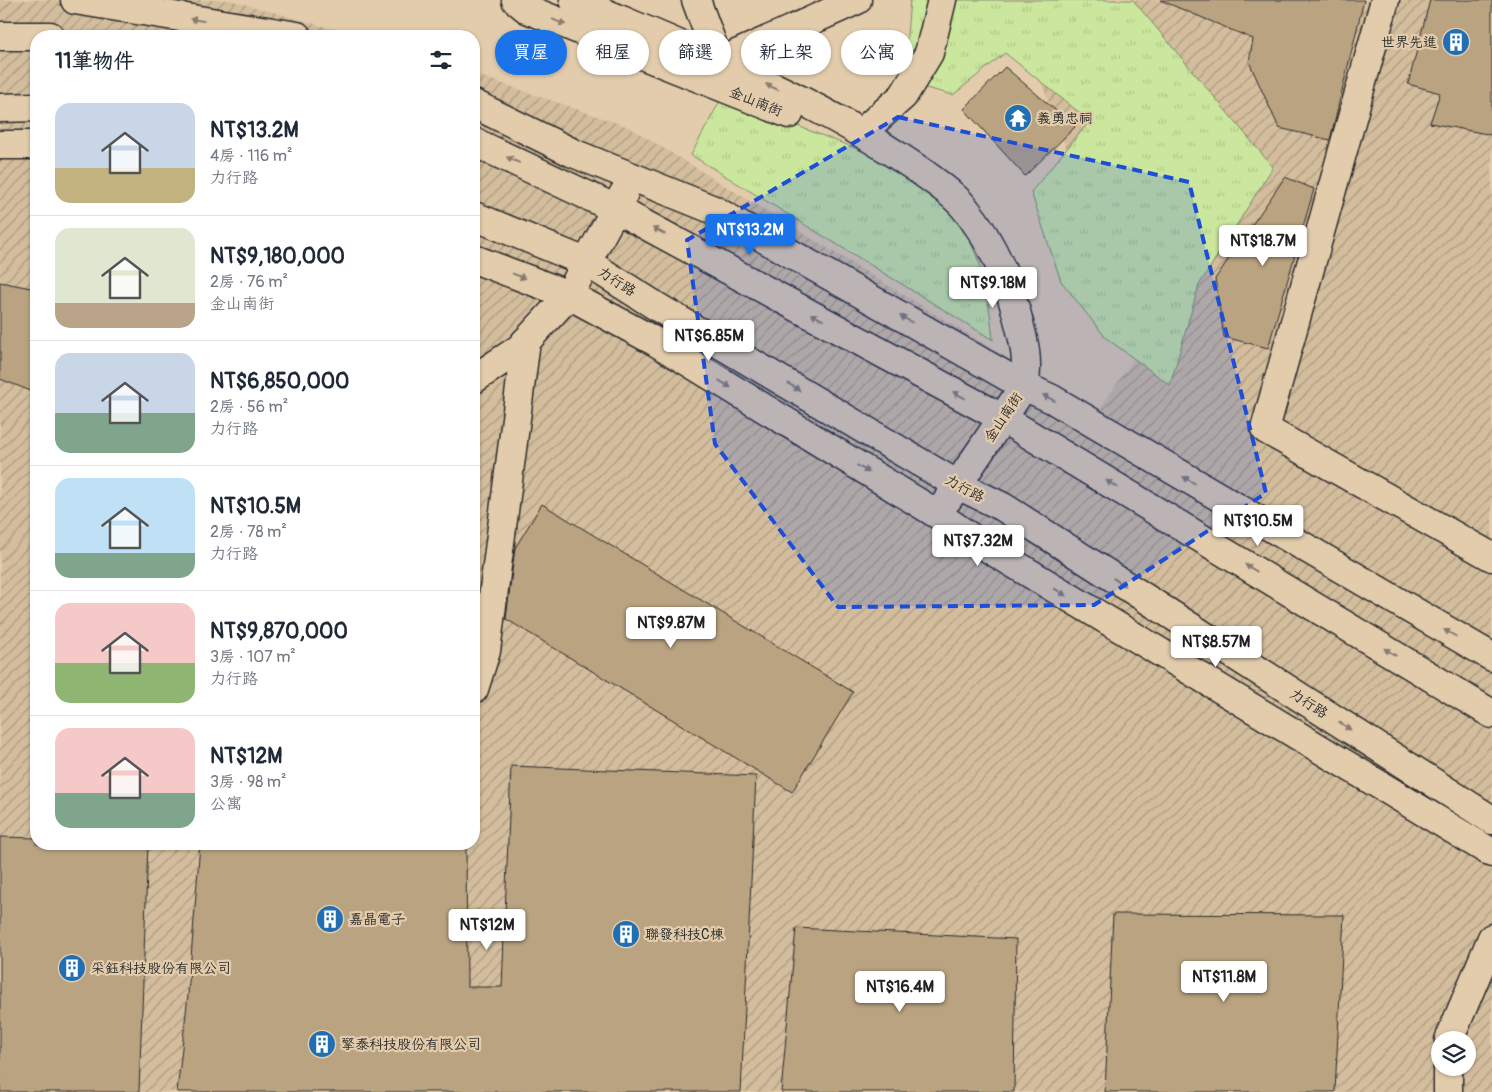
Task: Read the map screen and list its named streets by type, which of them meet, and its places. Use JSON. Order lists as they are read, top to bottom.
{
  "streets": {
    "street": ["金山南街", "力行路"]
  },
  "crossings": [
    ["金山南街", "力行路"]
  ],
  "places": {
    "building": [
      "世界先進",
      "嘉晶電子",
      "聯發科技C棟",
      "采鈺科技股份有限公司",
      "擎泰科技股份有限公司"
    ],
    "temple": ["義勇忠祠"]
  },
  "page": {
    "chip": [
      "買屋",
      "租屋",
      "篩選",
      "新上架",
      "公寓"
    ],
    "heading": "11筆物件",
    "list": [
      {
        "name": "NT$13.2M",
        "note": "4房 · 116 m² · 力行路"
      },
      {
        "name": "NT$9,180,000",
        "note": "2房 · 76 m² · 金山南街"
      },
      {
        "name": "NT$6,850,000",
        "note": "2房 · 56 m² · 力行路"
      },
      {
        "name": "NT$10.5M",
        "note": "2房 · 78 m² · 力行路"
      },
      {
        "name": "NT$9,870,000",
        "note": "3房 · 107 m² · 力行路"
      },
      {
        "name": "NT$12M",
        "note": "3房 · 98 m² · 公寓"
      }
    ],
    "price": [
      "NT$13.2M",
      "NT$18.7M",
      "NT$9.18M",
      "NT$6.85M",
      "NT$10.5M",
      "NT$7.32M",
      "NT$9.87M",
      "NT$8.57M",
      "NT$12M",
      "NT$11.8M",
      "NT$16.4M"
    ]
  }
}
